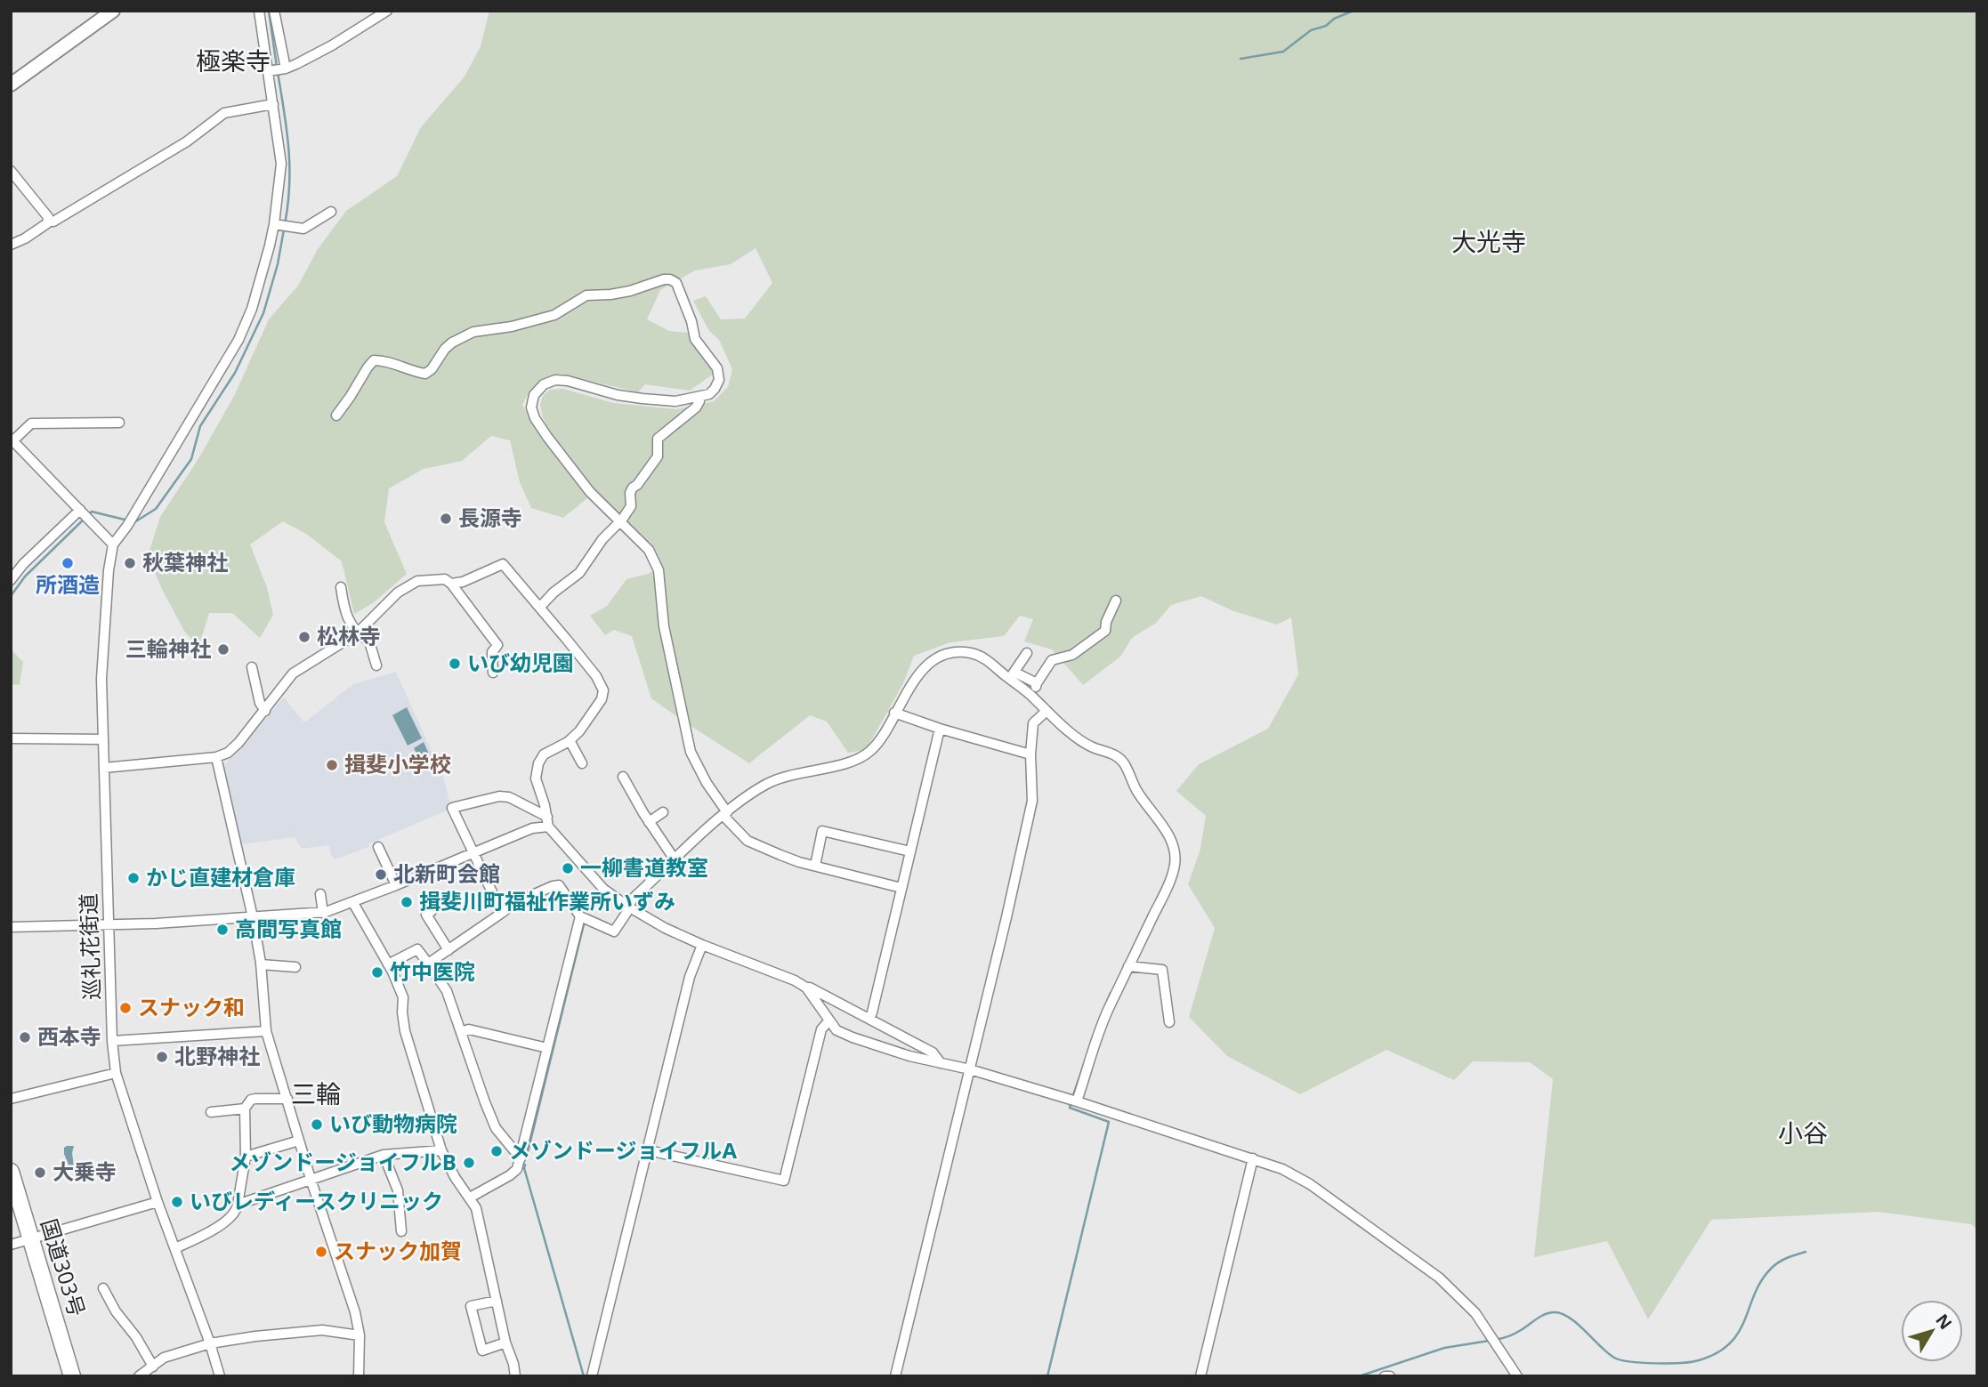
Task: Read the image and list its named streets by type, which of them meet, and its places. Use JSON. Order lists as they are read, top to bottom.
{
  "streets": {
    "highway": ["国道303号"],
    "street": ["巡礼花街道"]
  },
  "districts": [
    "極楽寺",
    "大光寺",
    "三輪",
    "小谷"
  ],
  "places": [
    "長源寺",
    "所酒造",
    "秋葉神社",
    "松林寺",
    "三輪神社",
    "いび幼児園",
    "揖斐小学校",
    "一柳書道教室",
    "北新町会館",
    "かじ直建材倉庫",
    "揖斐川町福祉作業所いずみ",
    "高間写真館",
    "竹中医院",
    "スナック和",
    "西本寺",
    "北野神社",
    "いび動物病院",
    "メゾンドージョイフルA",
    "メゾンドージョイフルB",
    "大乗寺",
    "いびレディースクリニック",
    "スナック加賀"
  ],
  "north": "top right"
}
